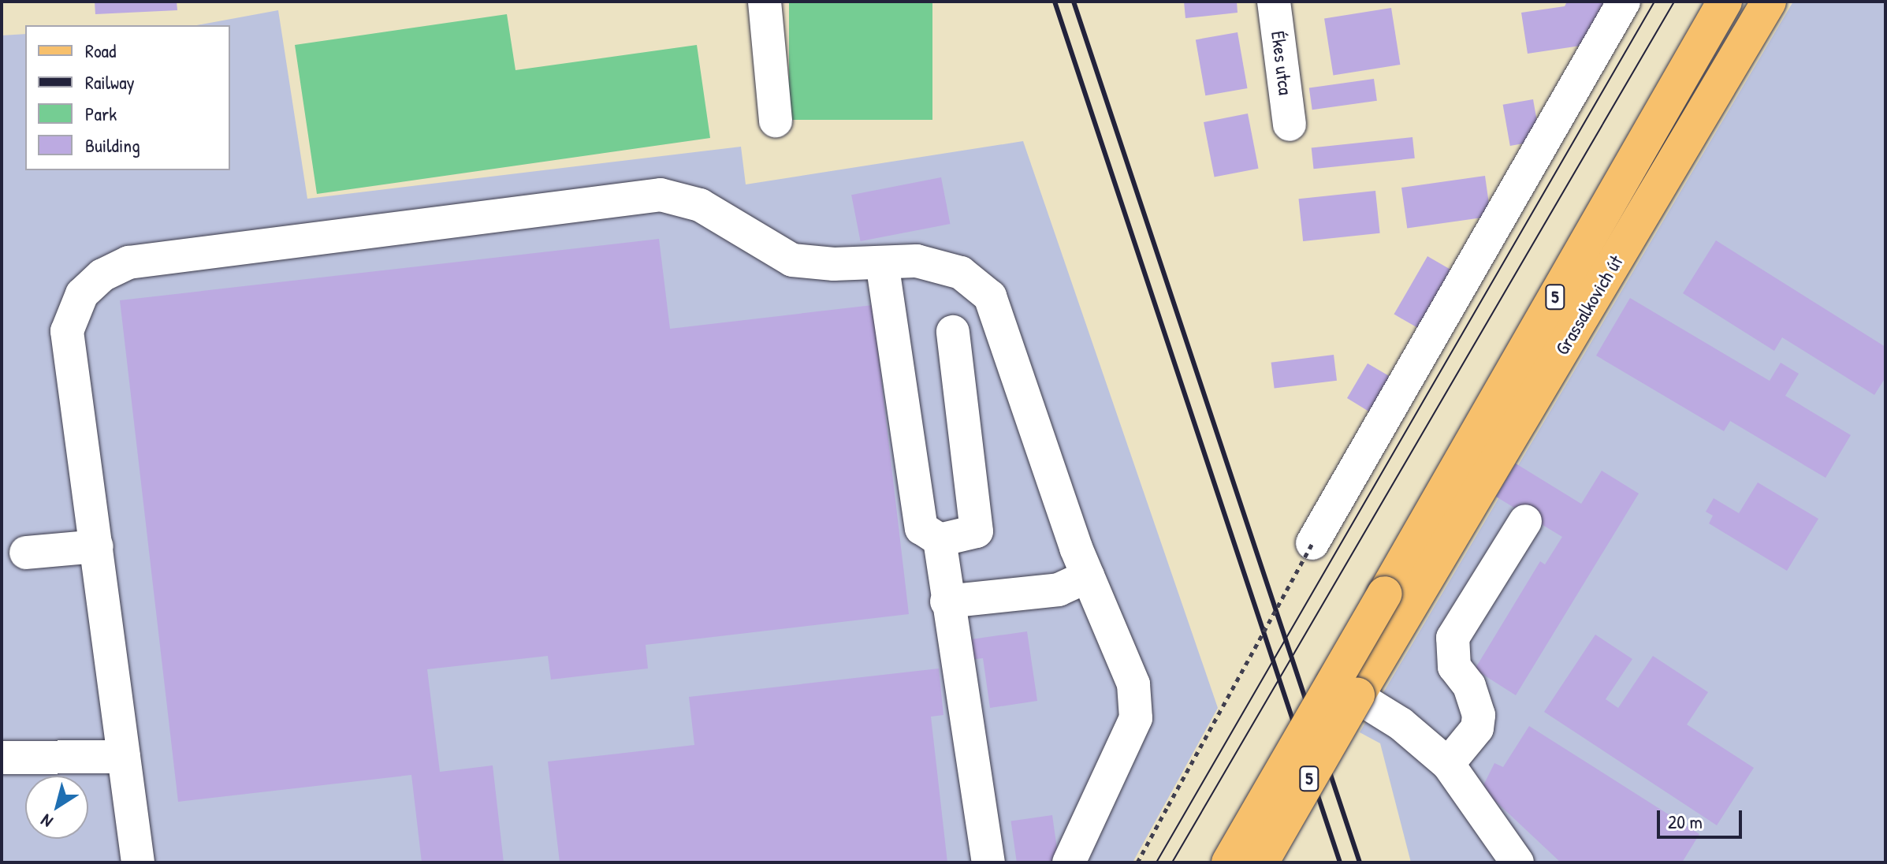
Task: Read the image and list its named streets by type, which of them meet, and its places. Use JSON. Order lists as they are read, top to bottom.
{
  "streets": {
    "main road": ["5", "Grassalkovich út"],
    "street": ["Ékes utca"]
  },
  "crossings": [
    ["5", "Grassalkovich út"]
  ],
  "legend": [
    "Road",
    "Railway",
    "Park",
    "Building"
  ],
  "scale_bar": "20 m",
  "north": "bottom left"
}
